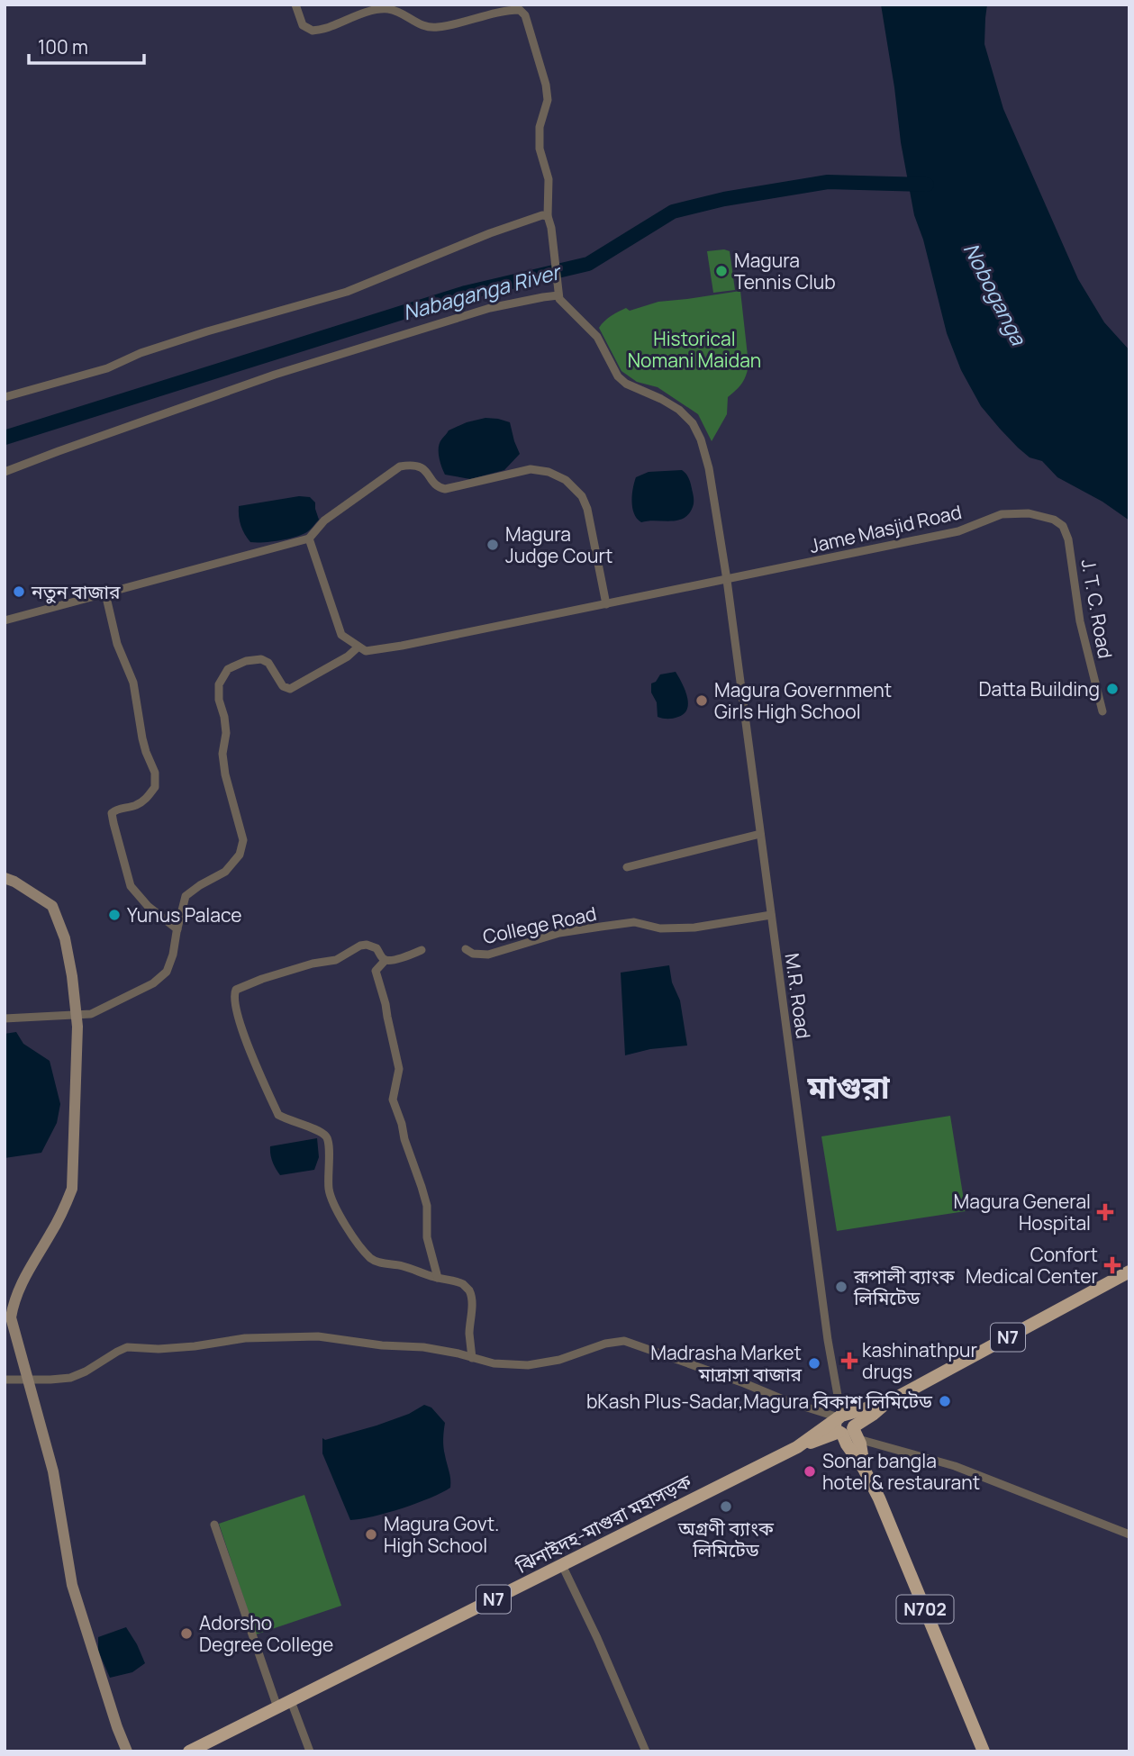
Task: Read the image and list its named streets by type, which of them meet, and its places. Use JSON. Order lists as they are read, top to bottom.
{
  "streets": {
    "highway": ["N7", "ঝিনাইদহ-মাগুরা মহাসড়ক", "N702"],
    "street": [
      "Jame Masjid Road",
      "J. T. C. Road",
      "College Road",
      "M.R. Road"
    ]
  },
  "crossings": [
    ["Jame Masjid Road", "J. T. C. Road"],
    ["Jame Masjid Road", "M.R. Road"],
    ["College Road", "M.R. Road"],
    ["M.R. Road", "N7"],
    ["N7", "ঝিনাইদহ-মাগুরা মহাসড়ক"],
    ["N7", "N702"]
  ],
  "districts": ["মাগুরা"],
  "water": ["Nabaganga River", "Noboganga"],
  "parks": ["Historical Nomani Maidan"],
  "places": {
    "other": [
      "Magura Tennis Club",
      "Magura Judge Court",
      "নতুন বাজার",
      "Datta Building",
      "Magura Government Girls High School",
      "Yunus Palace",
      "রূপালী ব্যাংক লিমিটেড",
      "Madrasha Market মাদ্রাসা বাজার",
      "bKash Plus-Sadar,Magura বিকাশ লিমিটেড",
      "Sonar bangla hotel & restaurant",
      "অগ্রণী ব্যাংক লিমিটেড",
      "Magura Govt. High School",
      "Adorsho Degree College"
    ],
    "health": ["Magura General Hospital", "Confort Medical Center", "kashinathpur drugs"]
  },
  "scale_bar": "100 m"
}
